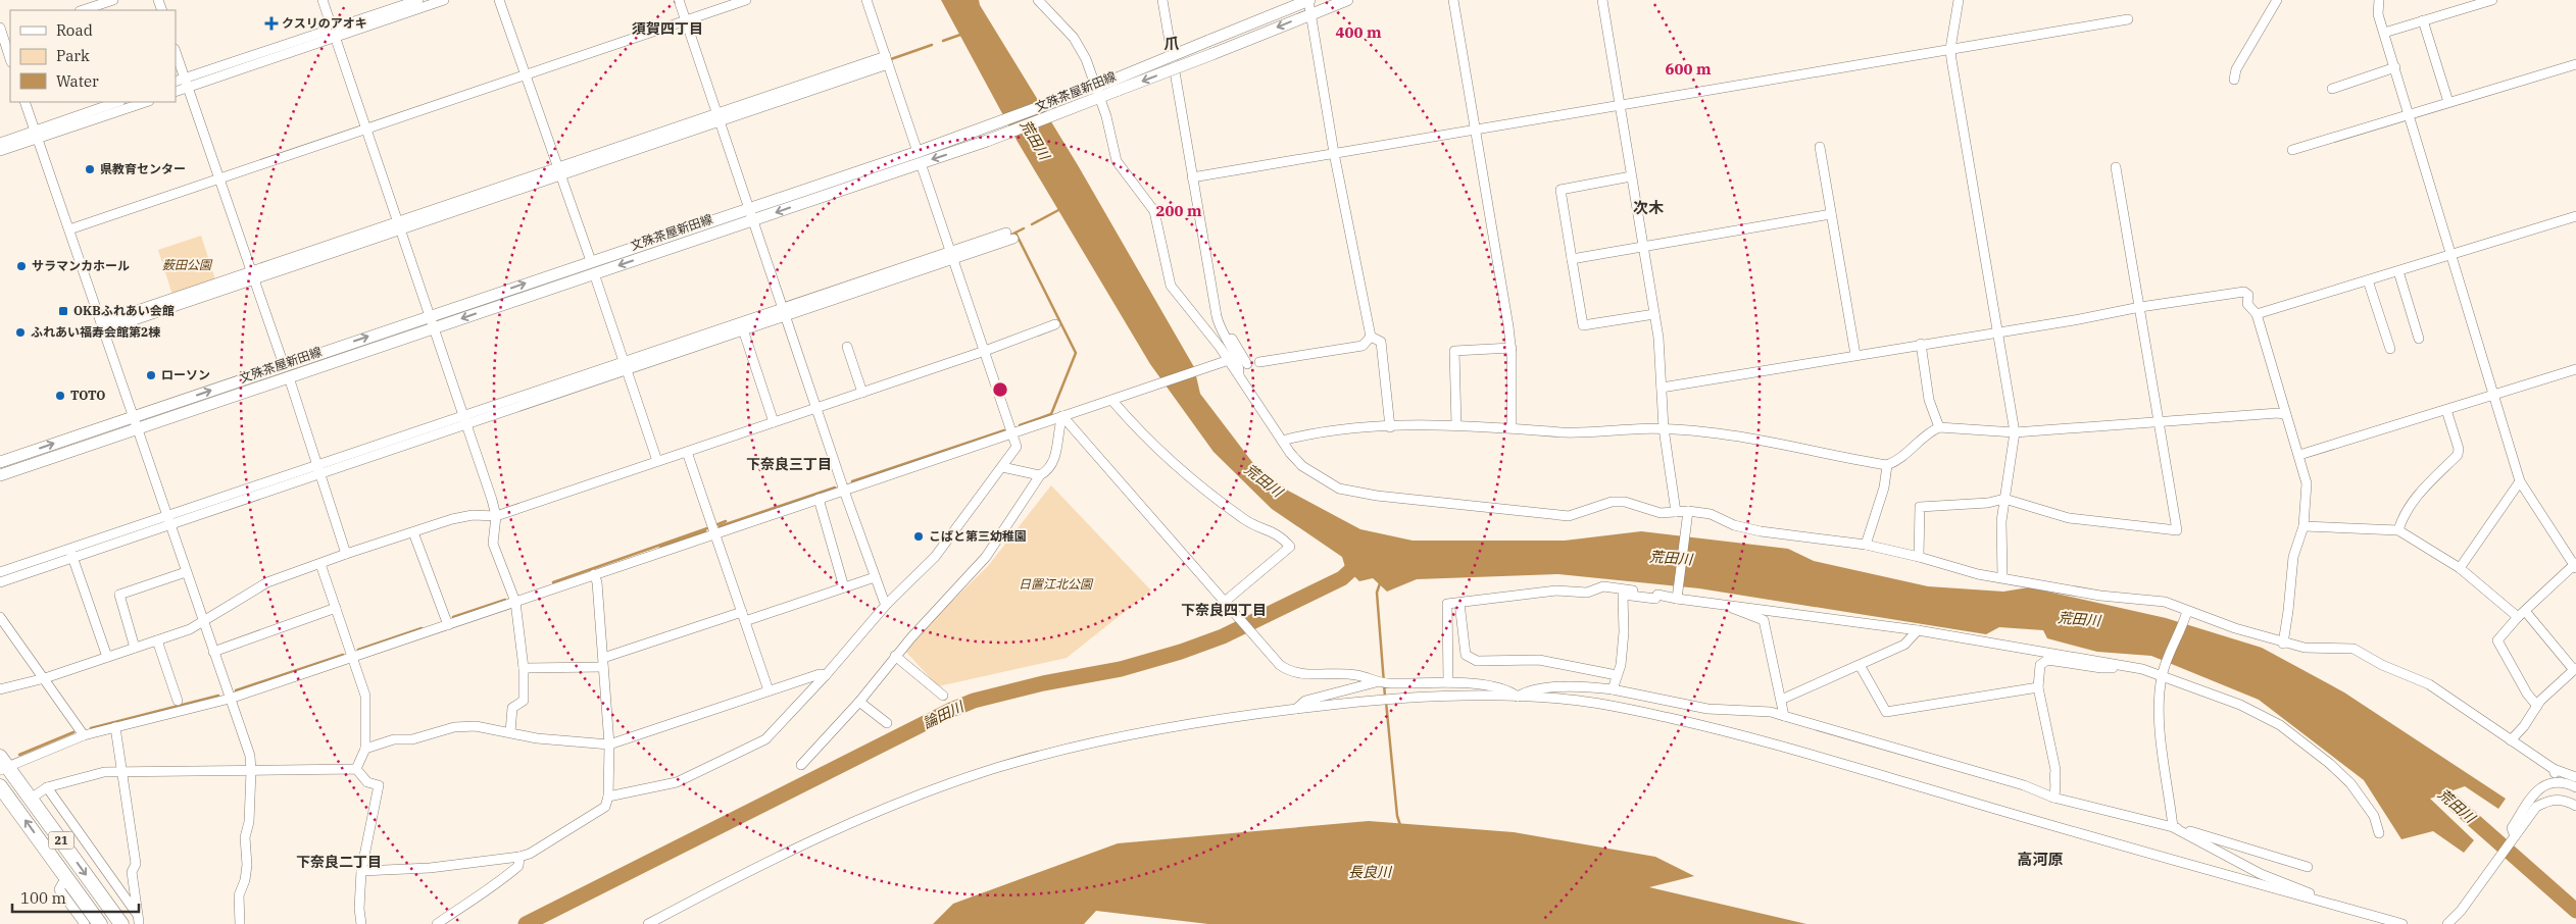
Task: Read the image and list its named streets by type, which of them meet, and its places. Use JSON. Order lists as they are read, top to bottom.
{
  "streets": {
    "highway": ["21"],
    "main road": ["文殊茶屋新田線"]
  },
  "districts": [
    "須賀四丁目",
    "爪",
    "次木",
    "下奈良三丁目",
    "下奈良四丁目",
    "高河原",
    "下奈良二丁目"
  ],
  "water": ["荒田川", "論田川", "長良川"],
  "parks": ["薮田公園", "日置江北公園"],
  "places": {
    "health": ["クスリのアオキ"],
    "other": [
      "県教育センター",
      "サラマンカホール",
      "ふれあい福寿会館第2棟",
      "ローソン",
      "TOTO",
      "こばと第三幼稚園"
    ],
    "transit": ["OKBふれあい会館"]
  },
  "legend": ["Road", "Park", "Water"],
  "scale_bar": "100 m",
  "rings": ["400 m", "600 m", "200 m"]
}
